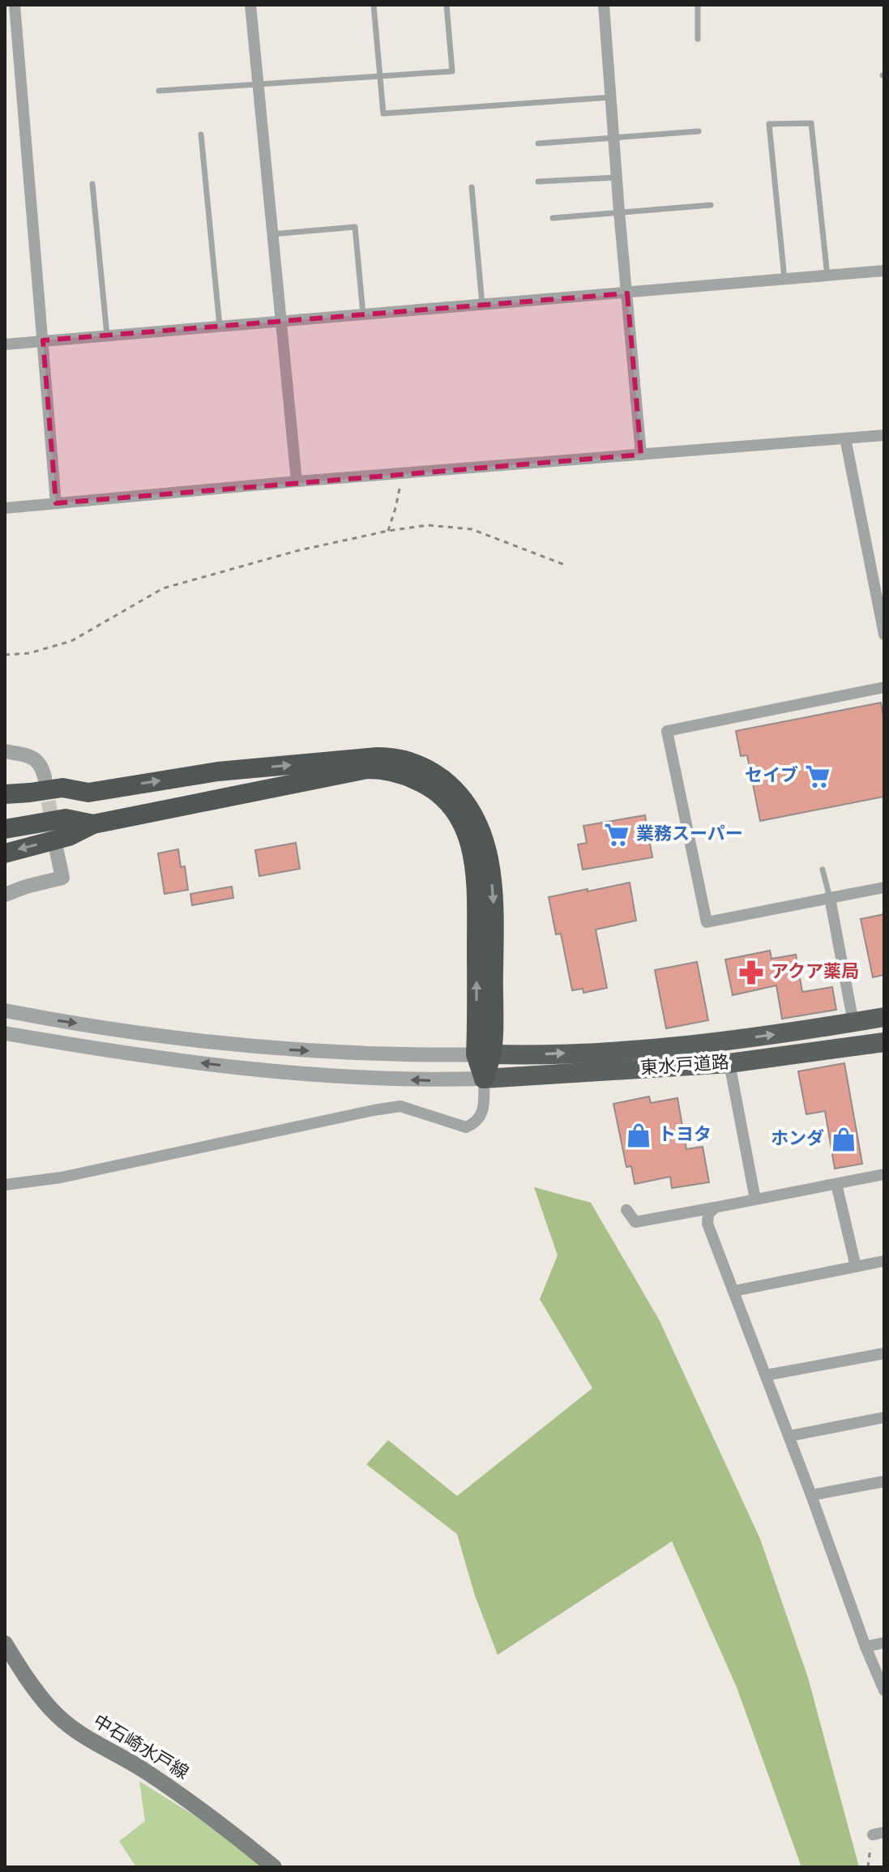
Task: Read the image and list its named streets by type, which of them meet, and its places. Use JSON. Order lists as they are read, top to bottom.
{
  "streets": {
    "highway": ["東水戸道路"],
    "main road": ["中石崎水戸線"]
  },
  "places": {
    "supermarket": ["セイブ", "業務スーパー"],
    "pharmacy": ["アクア薬局"],
    "shop": ["トヨタ", "ホンダ"]
  }
}
